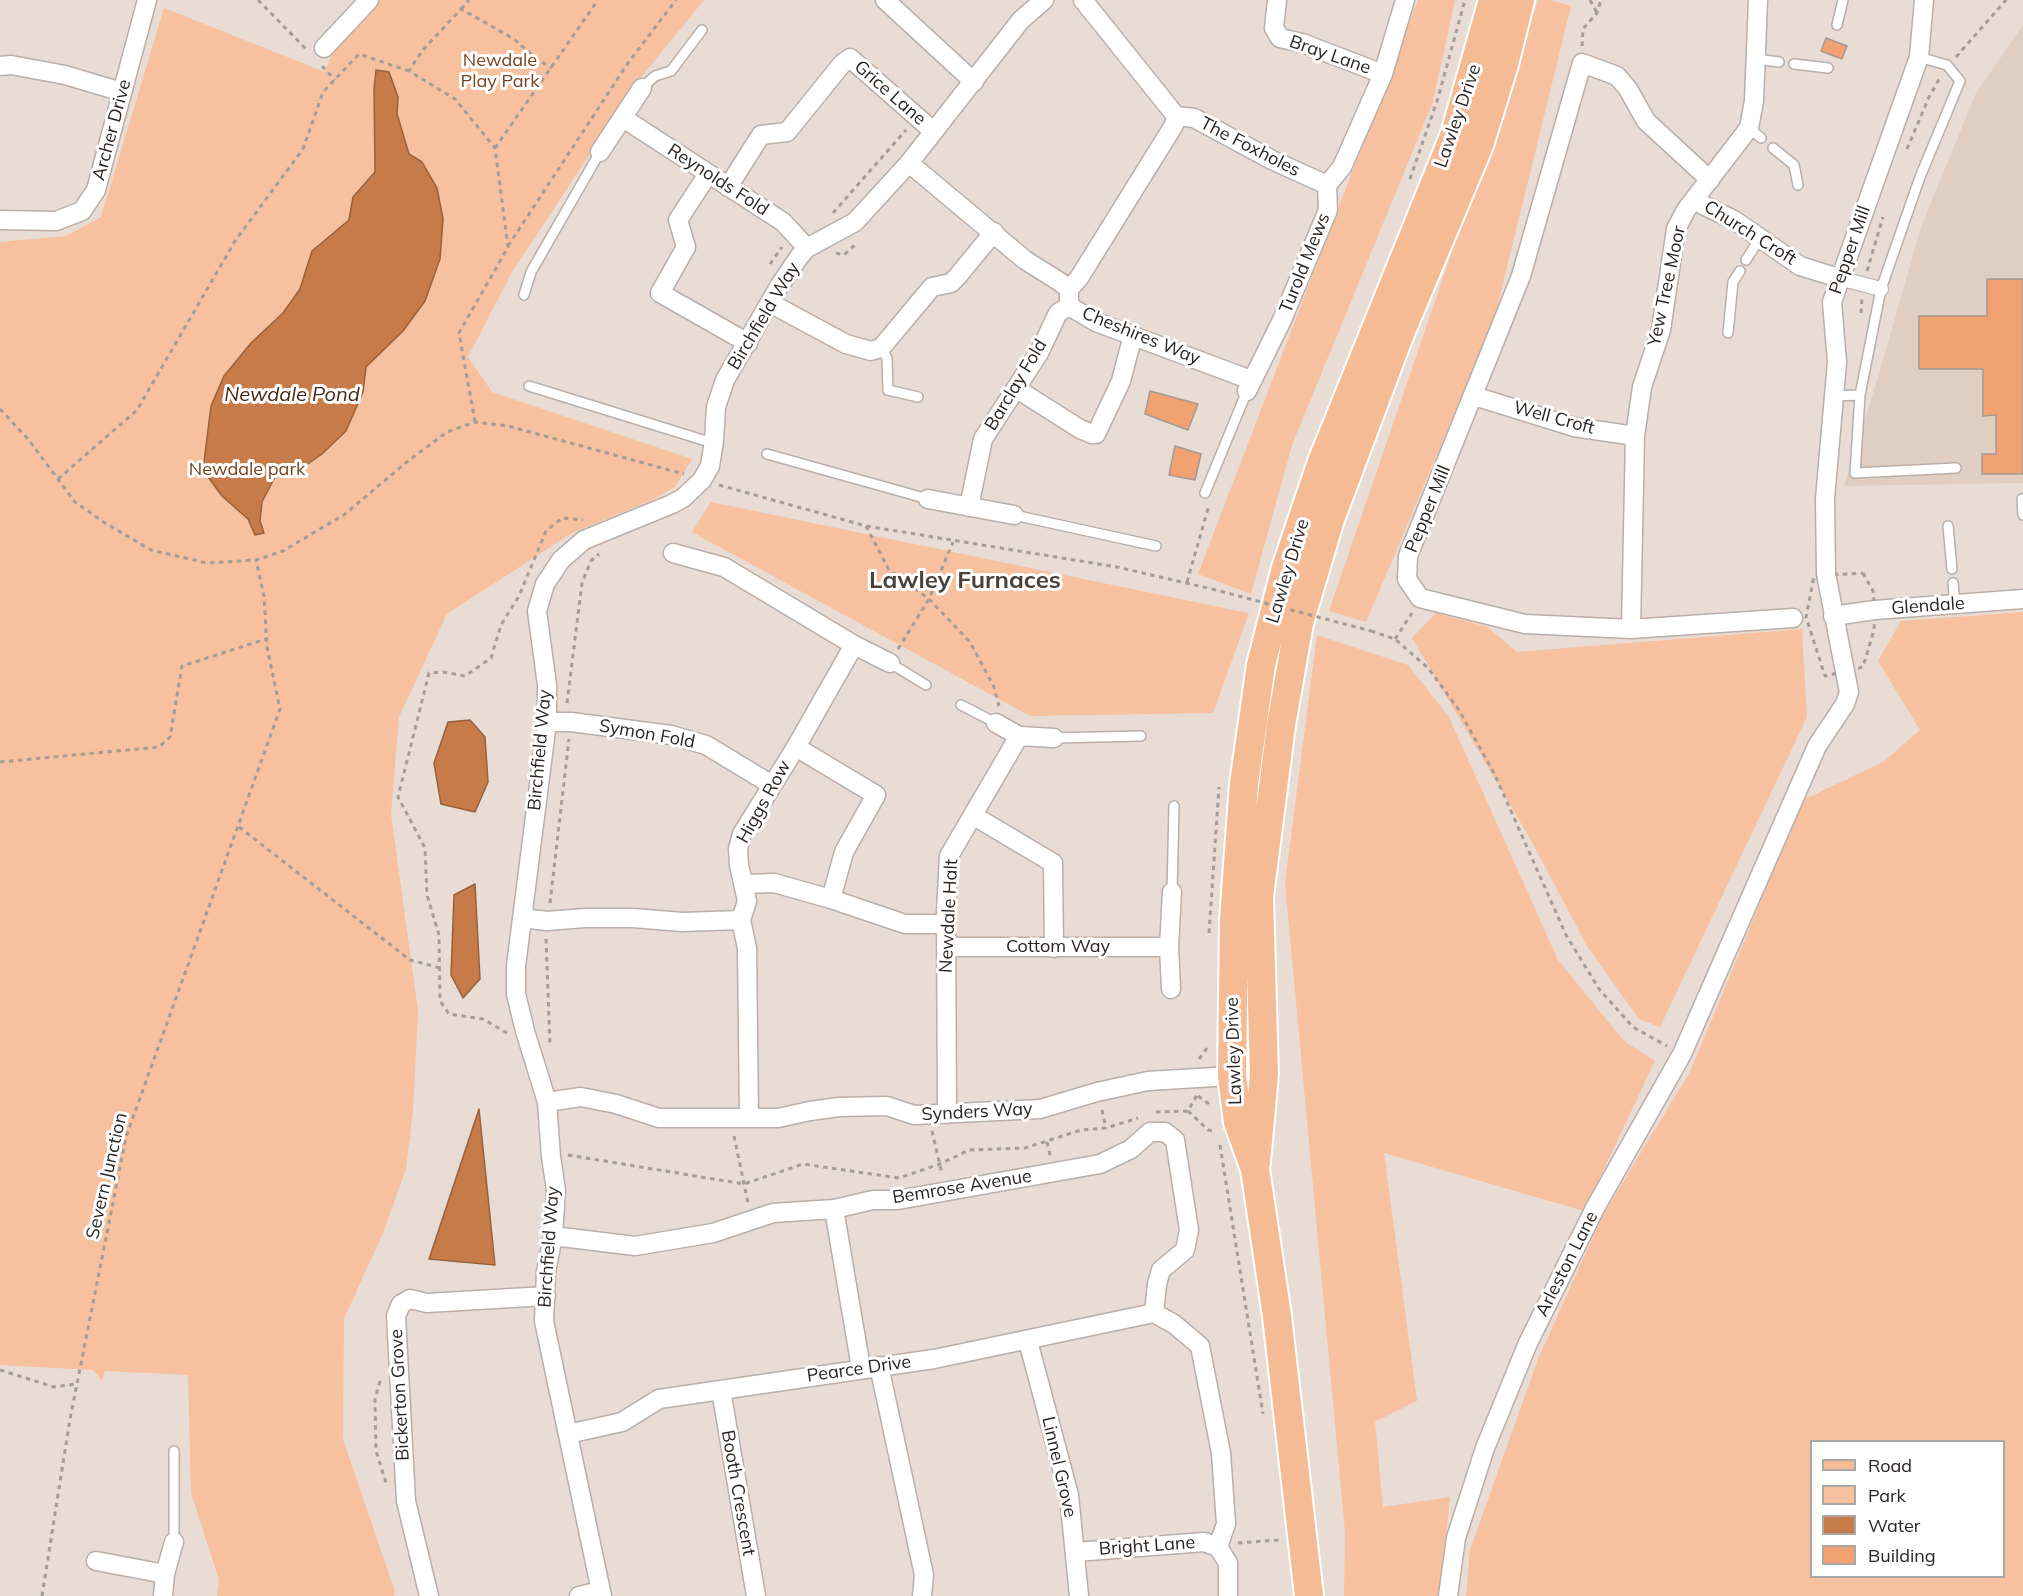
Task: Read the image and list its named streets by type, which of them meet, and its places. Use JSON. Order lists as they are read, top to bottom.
{
  "streets": {
    "main road": ["Lawley Drive"],
    "street": [
      "Bray Lane",
      "Grice Lane",
      "Archer Drive",
      "The Foxholes",
      "Reynolds Fold",
      "Church Croft",
      "Pepper Mill",
      "Turold Mews",
      "Yew Tree Moor",
      "Birchfield Way",
      "Cheshires Way",
      "Barclay Fold",
      "Well Croft",
      "Glendale",
      "Symon Fold",
      "Higgs Row",
      "Newdale Halt",
      "Cottom Way",
      "Synders Way",
      "Bemrose Avenue",
      "Arleston Lane",
      "Pearce Drive",
      "Bickerton Grove",
      "Linnel Grove",
      "Booth Crescent",
      "Bright Lane"
    ],
    "path": ["Severn Junction"]
  },
  "crossings": [
    ["Grice Lane", "Reynolds Fold"],
    ["Grice Lane", "Birchfield Way"],
    ["Lawley Drive", "Synders Way"],
    ["The Foxholes", "Turold Mews"],
    ["The Foxholes", "Barclay Fold"],
    ["Reynolds Fold", "Birchfield Way"],
    ["Church Croft", "Pepper Mill"],
    ["Church Croft", "Yew Tree Moor"],
    ["Pepper Mill", "Well Croft"],
    ["Pepper Mill", "Glendale"],
    ["Pepper Mill", "Arleston Lane"],
    ["Turold Mews", "Cheshires Way"],
    ["Yew Tree Moor", "Well Croft"],
    ["Birchfield Way", "Cheshires Way"],
    ["Birchfield Way", "Symon Fold"],
    ["Birchfield Way", "Synders Way"],
    ["Birchfield Way", "Bemrose Avenue"],
    ["Birchfield Way", "Pearce Drive"],
    ["Birchfield Way", "Bickerton Grove"],
    ["Cheshires Way", "Barclay Fold"],
    ["Symon Fold", "Higgs Row"],
    ["Higgs Row", "Synders Way"],
    ["Newdale Halt", "Cottom Way"],
    ["Newdale Halt", "Synders Way"],
    ["Bemrose Avenue", "Pearce Drive"],
    ["Pearce Drive", "Linnel Grove"],
    ["Pearce Drive", "Booth Crescent"],
    ["Linnel Grove", "Bright Lane"]
  ],
  "districts": ["Lawley Furnaces"],
  "water": ["Newdale Pond"],
  "parks": ["Newdale Play Park", "Newdale park"],
  "legend": [
    "Road",
    "Park",
    "Water",
    "Building"
  ]
}
